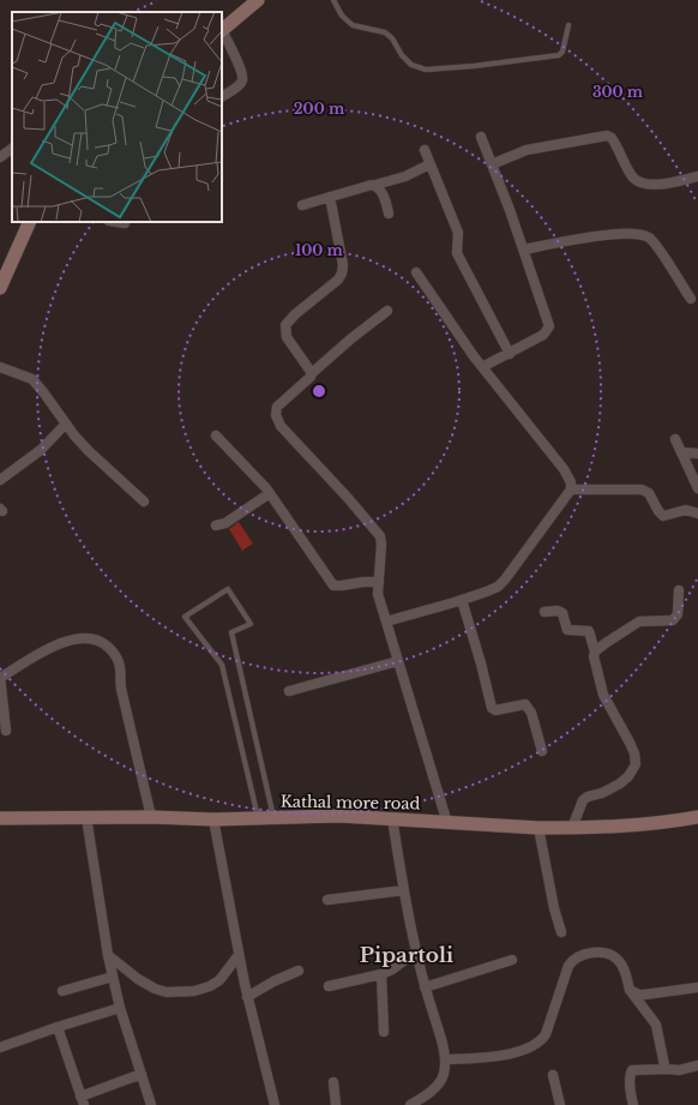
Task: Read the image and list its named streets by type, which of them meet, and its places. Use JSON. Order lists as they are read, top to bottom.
{
  "streets": {
    "main road": ["Kathal more road"]
  },
  "districts": ["Pipartoli"],
  "rings": ["300 m", "200 m", "100 m"]
}
